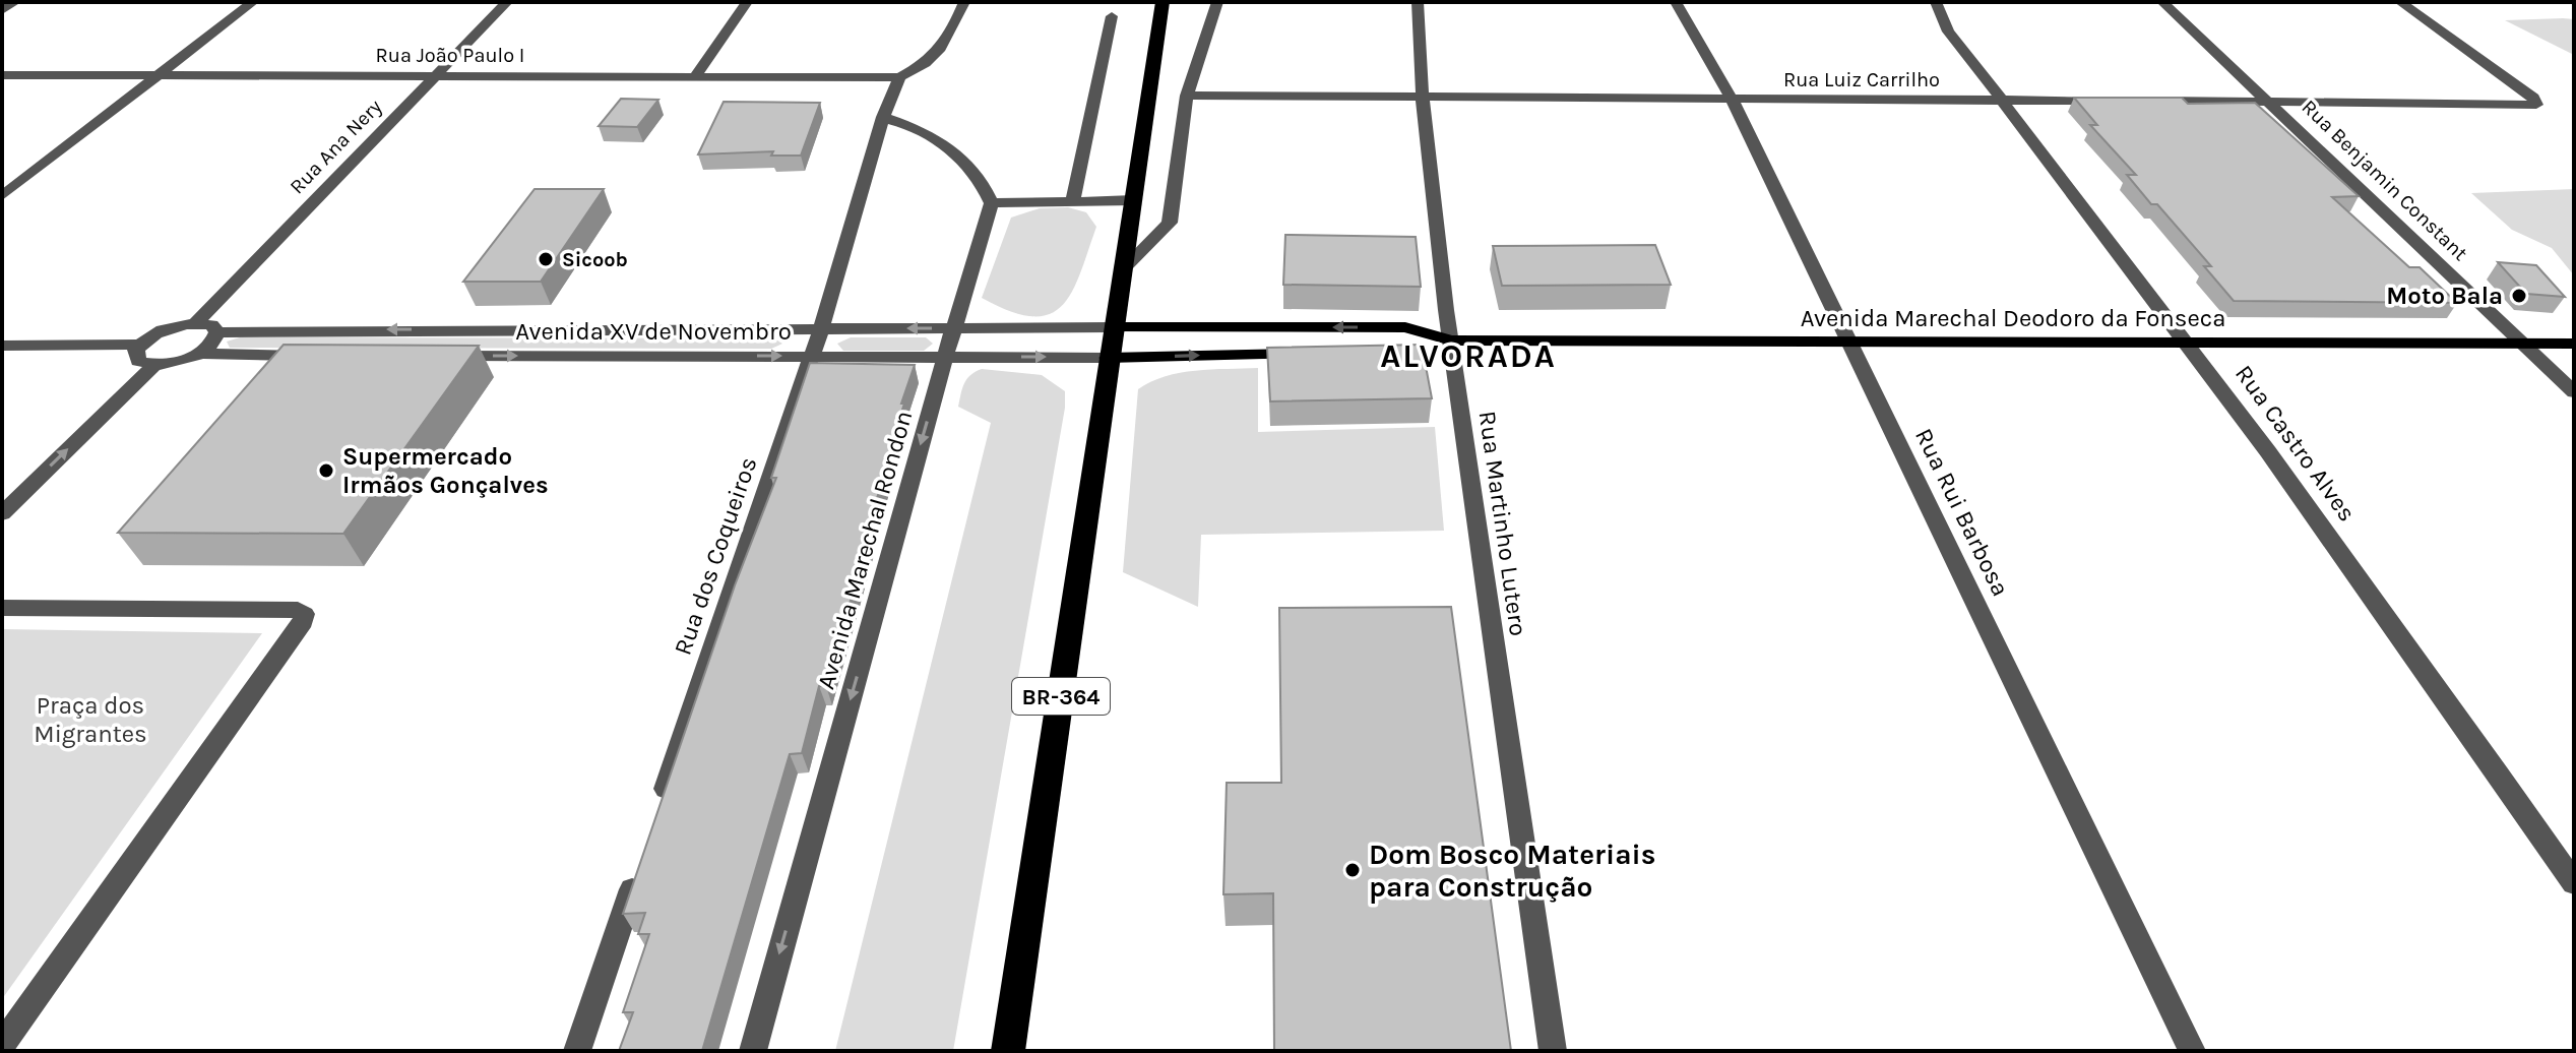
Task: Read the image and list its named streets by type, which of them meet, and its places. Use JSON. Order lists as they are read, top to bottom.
{
  "streets": {
    "highway": ["BR-364"],
    "main road": ["Avenida Marechal Deodoro da Fonseca"],
    "street": [
      "Rua João Paulo I",
      "Rua Luiz Carrilho",
      "Rua Ana Nery",
      "Rua Benjamin Constant",
      "Avenida XV de Novembro",
      "Rua Castro Alves",
      "Rua Rui Barbosa",
      "Rua Martinho Lutero",
      "Avenida Marechal Rondon",
      "Rua dos Coqueiros"
    ]
  },
  "crossings": [
    ["Rua João Paulo I", "Rua Ana Nery"],
    ["Rua João Paulo I", "Rua dos Coqueiros"],
    ["Rua Luiz Carrilho", "Rua Castro Alves"],
    ["Rua Luiz Carrilho", "Rua Rui Barbosa"],
    ["Rua Luiz Carrilho", "Rua Martinho Lutero"],
    ["Rua Benjamin Constant", "Avenida Marechal Deodoro da Fonseca"],
    ["Avenida Marechal Deodoro da Fonseca", "Avenida XV de Novembro"],
    ["Avenida Marechal Deodoro da Fonseca", "Rua Castro Alves"],
    ["Avenida Marechal Deodoro da Fonseca", "Rua Rui Barbosa"],
    ["Avenida Marechal Deodoro da Fonseca", "Rua Martinho Lutero"],
    ["Avenida Marechal Deodoro da Fonseca", "BR-364"],
    ["Avenida XV de Novembro", "Avenida Marechal Rondon"],
    ["Avenida XV de Novembro", "Rua dos Coqueiros"],
    ["Avenida XV de Novembro", "BR-364"]
  ],
  "one_way": ["Avenida Marechal Rondon"],
  "districts": ["ALVORADA"],
  "parks": ["Praça dos Migrantes"],
  "places": [
    "Sicoob",
    "Moto Bala",
    "Supermercado Irmãos Gonçalves",
    "Dom Bosco Materiais para Construção"
  ]
}
